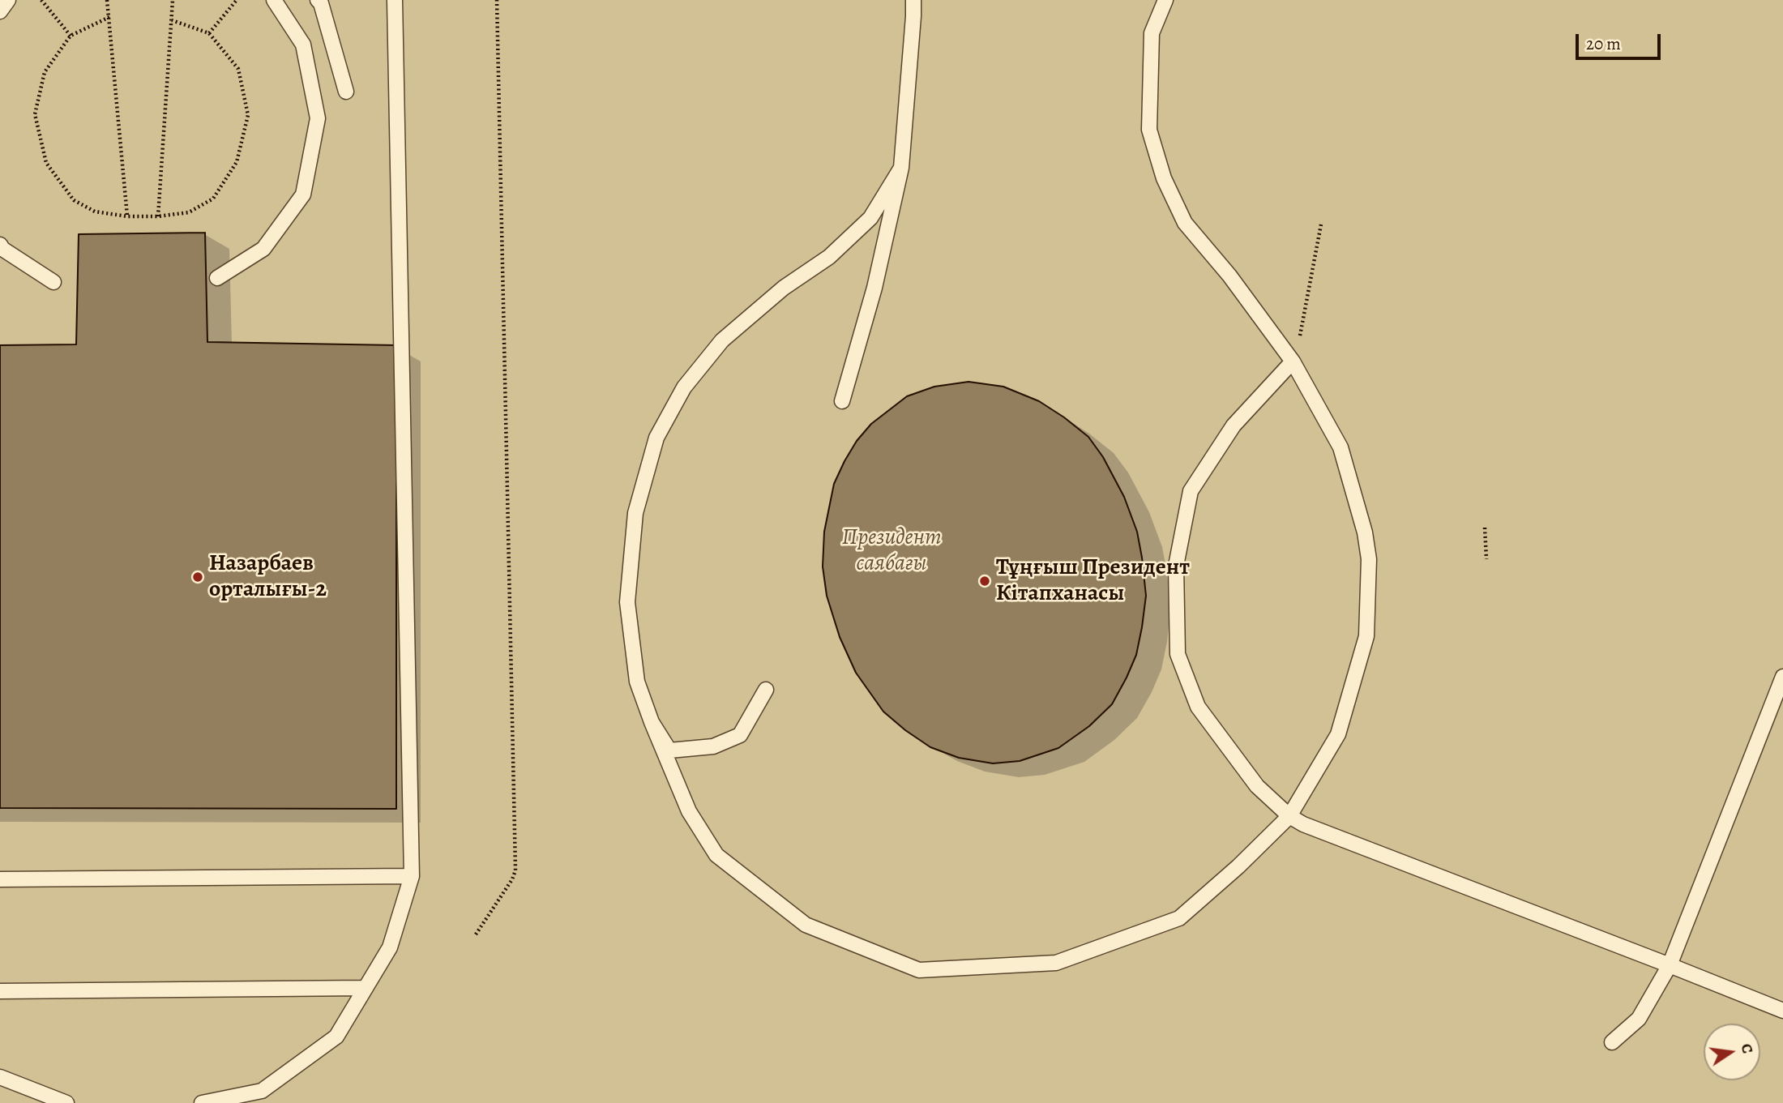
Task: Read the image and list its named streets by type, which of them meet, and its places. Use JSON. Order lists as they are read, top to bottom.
{
  "parks": ["Президент саябағы"],
  "places": ["Назарбаев орталығы-2", "Тұңғыш Президент Кітапханасы"],
  "scale_bar": "20 m",
  "north": "right"
}
